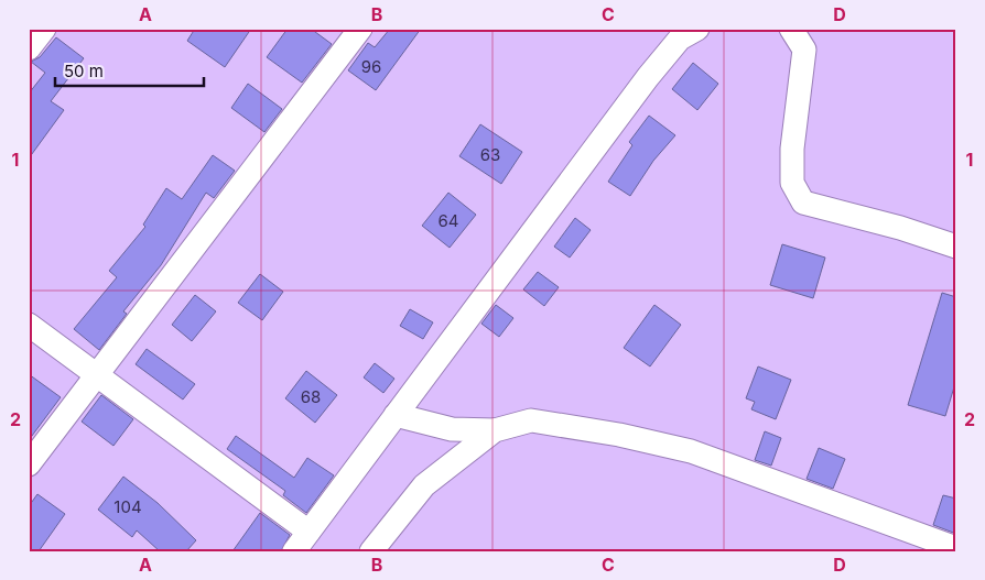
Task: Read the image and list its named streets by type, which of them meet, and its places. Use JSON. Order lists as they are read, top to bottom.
{
  "house_numbers": [
    "96",
    "63",
    "64",
    "68",
    "104"
  ],
  "scale_bar": "50 m",
  "grid": {
    "columns": [
      "A",
      "B",
      "C",
      "D"
    ],
    "rows": ["1", "2"]
  }
}
